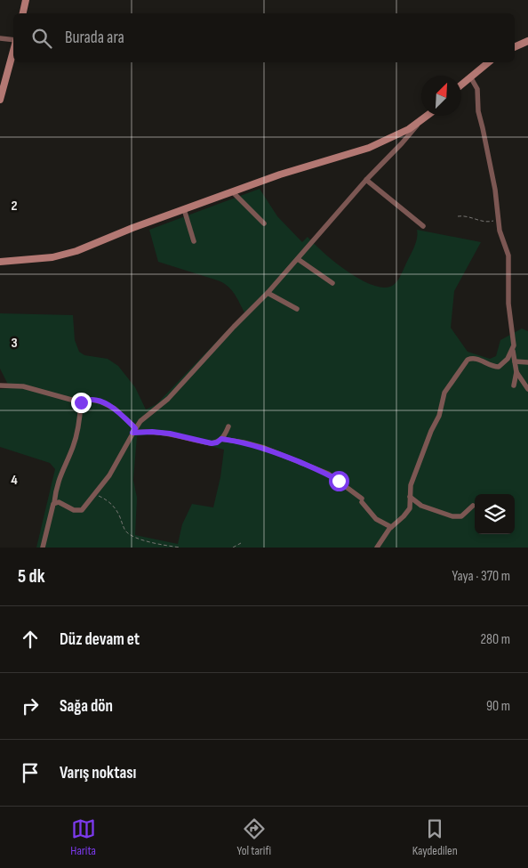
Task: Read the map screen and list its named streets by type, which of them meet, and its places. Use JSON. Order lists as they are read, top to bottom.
{
  "north": "top right",
  "page": {
    "search": "Burada ara",
    "heading": ["5 dk", "Yaya · 370 m"],
    "list": [
      ["Düz devam et", "280 m"],
      ["Sağa dön", "90 m"],
      "Varış noktası"
    ],
    "nav": ["Harita", "Yol tarifi", "Kaydedilen"]
  },
  "grid": {
    "rows": ["2", "3", "4"]
  }
}
